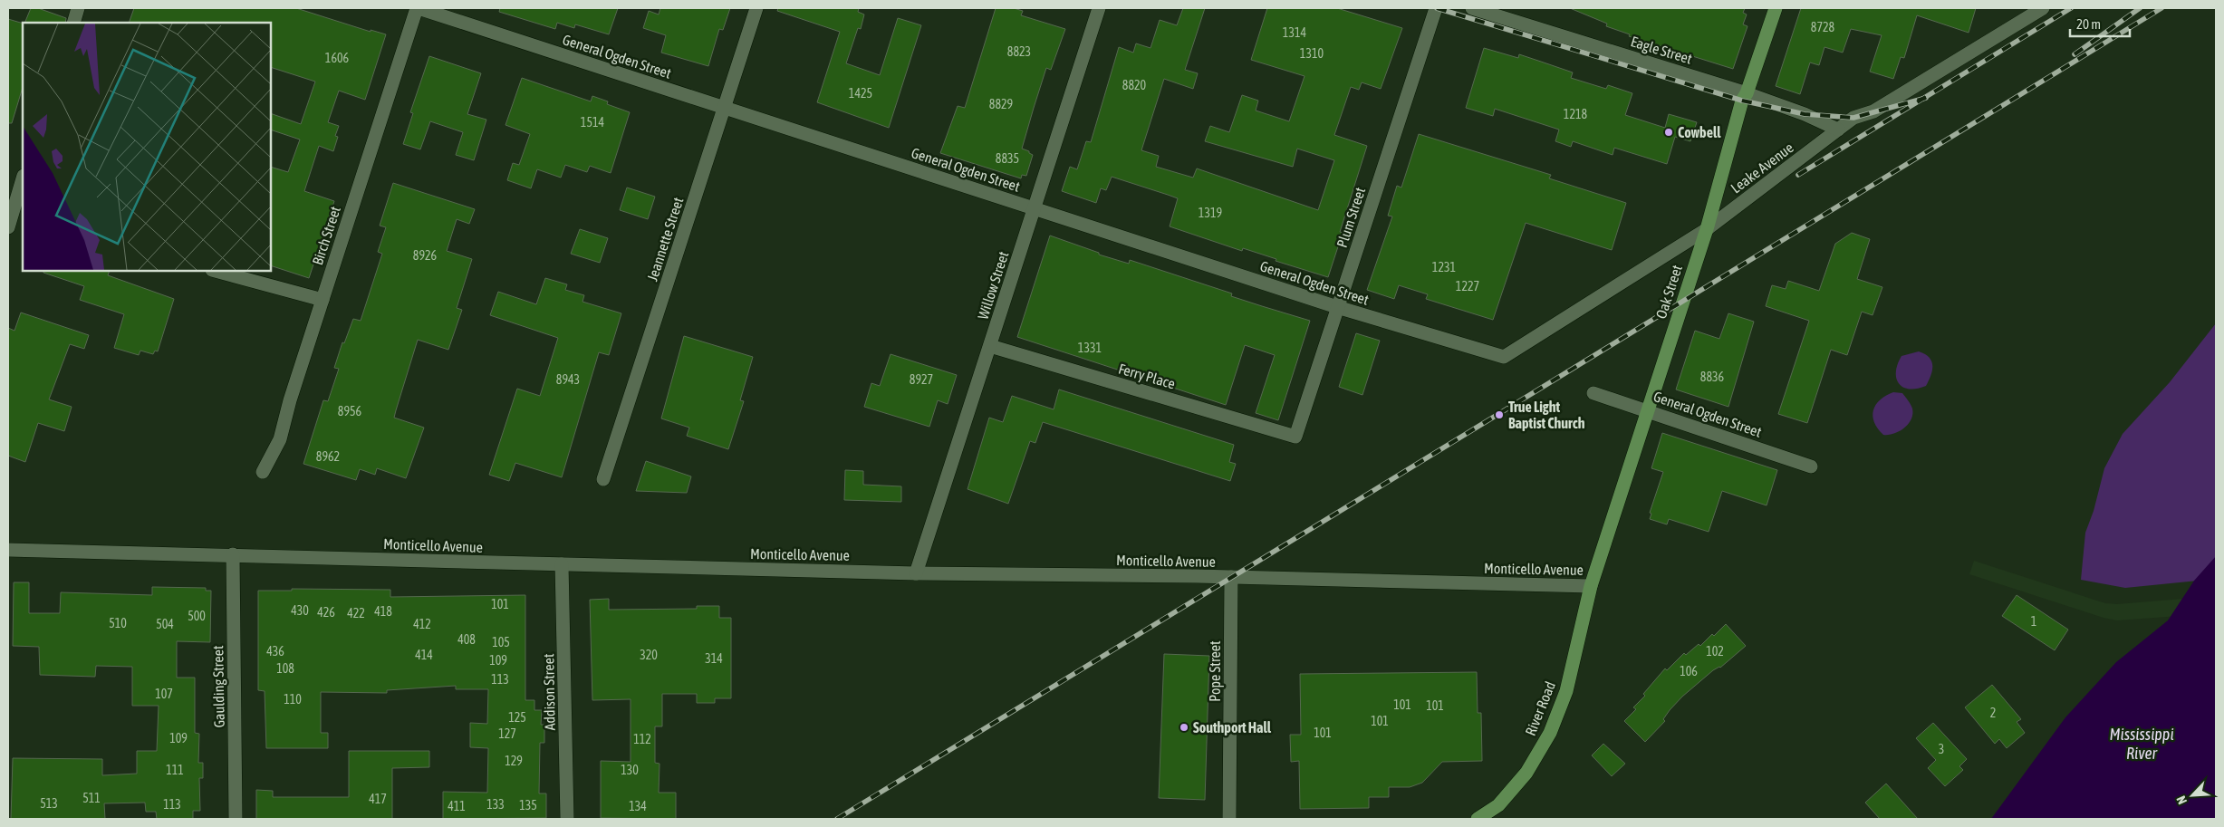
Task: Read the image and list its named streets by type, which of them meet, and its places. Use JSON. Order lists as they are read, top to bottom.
{
  "streets": {
    "main road": ["Oak Street", "River Road"],
    "street": [
      "Eagle Street",
      "General Ogden Street",
      "Leake Avenue",
      "Plum Street",
      "Birch Street",
      "Jeannette Street",
      "Willow Street",
      "Ferry Place",
      "Monticello Avenue",
      "Pope Street",
      "Gaulding Street",
      "Addison Street"
    ]
  },
  "crossings": [
    ["Eagle Street", "Leake Avenue"],
    ["Eagle Street", "Oak Street"],
    ["General Ogden Street", "Leake Avenue"],
    ["General Ogden Street", "Plum Street"],
    ["General Ogden Street", "Birch Street"],
    ["General Ogden Street", "Jeannette Street"],
    ["General Ogden Street", "Willow Street"],
    ["General Ogden Street", "Oak Street"],
    ["Leake Avenue", "Oak Street"],
    ["Plum Street", "Ferry Place"],
    ["Willow Street", "Ferry Place"],
    ["Willow Street", "Monticello Avenue"],
    ["Oak Street", "Monticello Avenue"],
    ["Oak Street", "River Road"],
    ["Monticello Avenue", "Pope Street"],
    ["Monticello Avenue", "Gaulding Street"],
    ["Monticello Avenue", "Addison Street"],
    ["Monticello Avenue", "River Road"]
  ],
  "water": ["Mississippi River"],
  "places": ["Cowbell", "True Light Baptist Church", "Southport Hall"],
  "house_numbers": [
    "8728",
    "1314",
    "8823",
    "1310",
    "1606",
    "8820",
    "1425",
    "8829",
    "1218",
    "1514",
    "8835",
    "1319",
    "8926",
    "1231",
    "1227",
    "1331",
    "8836",
    "8943",
    "8927",
    "8956",
    "8962",
    "101",
    "430",
    "418",
    "426",
    "422",
    "500",
    "1",
    "510",
    "504",
    "412",
    "408",
    "105",
    "436",
    "102",
    "414",
    "320",
    "314",
    "109",
    "108",
    "106",
    "113",
    "107",
    "110",
    "101",
    "101",
    "2",
    "125",
    "101",
    "101",
    "127",
    "109",
    "112",
    "3",
    "129",
    "111",
    "130",
    "511",
    "417",
    "513",
    "113",
    "133",
    "135",
    "411",
    "134"
  ],
  "scale_bar": "20 m",
  "north": "bottom left"
}
